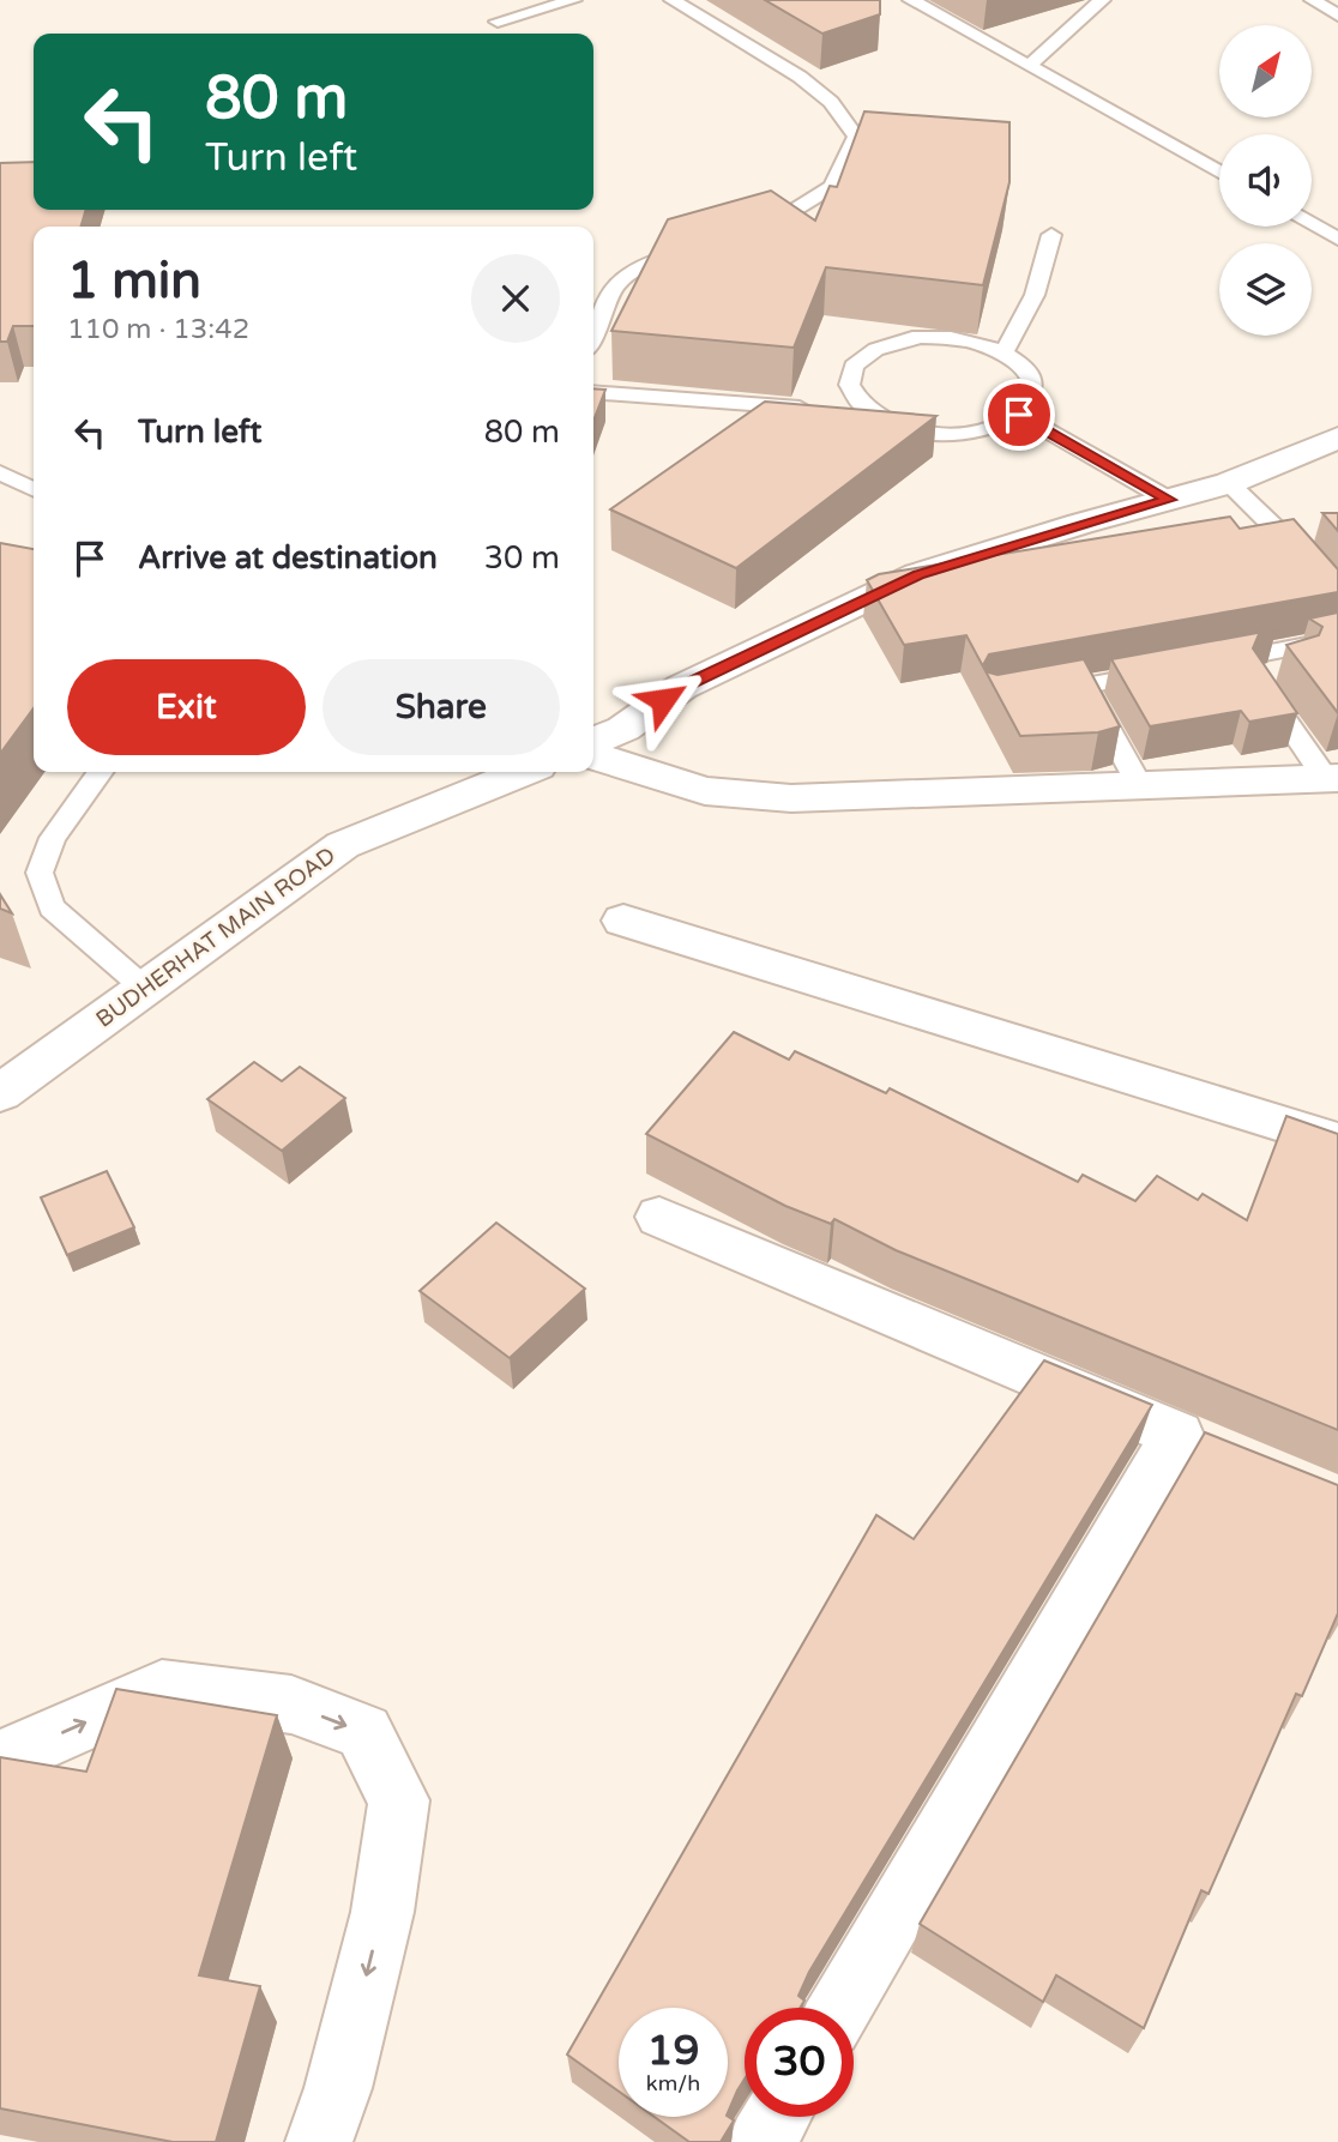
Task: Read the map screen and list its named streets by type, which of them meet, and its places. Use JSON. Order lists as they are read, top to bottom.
{
  "streets": {
    "street": ["BUDHERHAT MAIN ROAD"]
  },
  "north": "top right",
  "page": {
    "turn": ["80 m", "Turn left"],
    "heading": ["1 min", "110 m · 13:42"],
    "list": [
      {
        "name": "Turn left",
        "value": "80 m"
      },
      {
        "name": "Arrive at destination",
        "value": "30 m"
      }
    ],
    "buttons": ["Exit", "Share"],
    "speed": "19 km/h",
    "limit": "30"
  }
}
